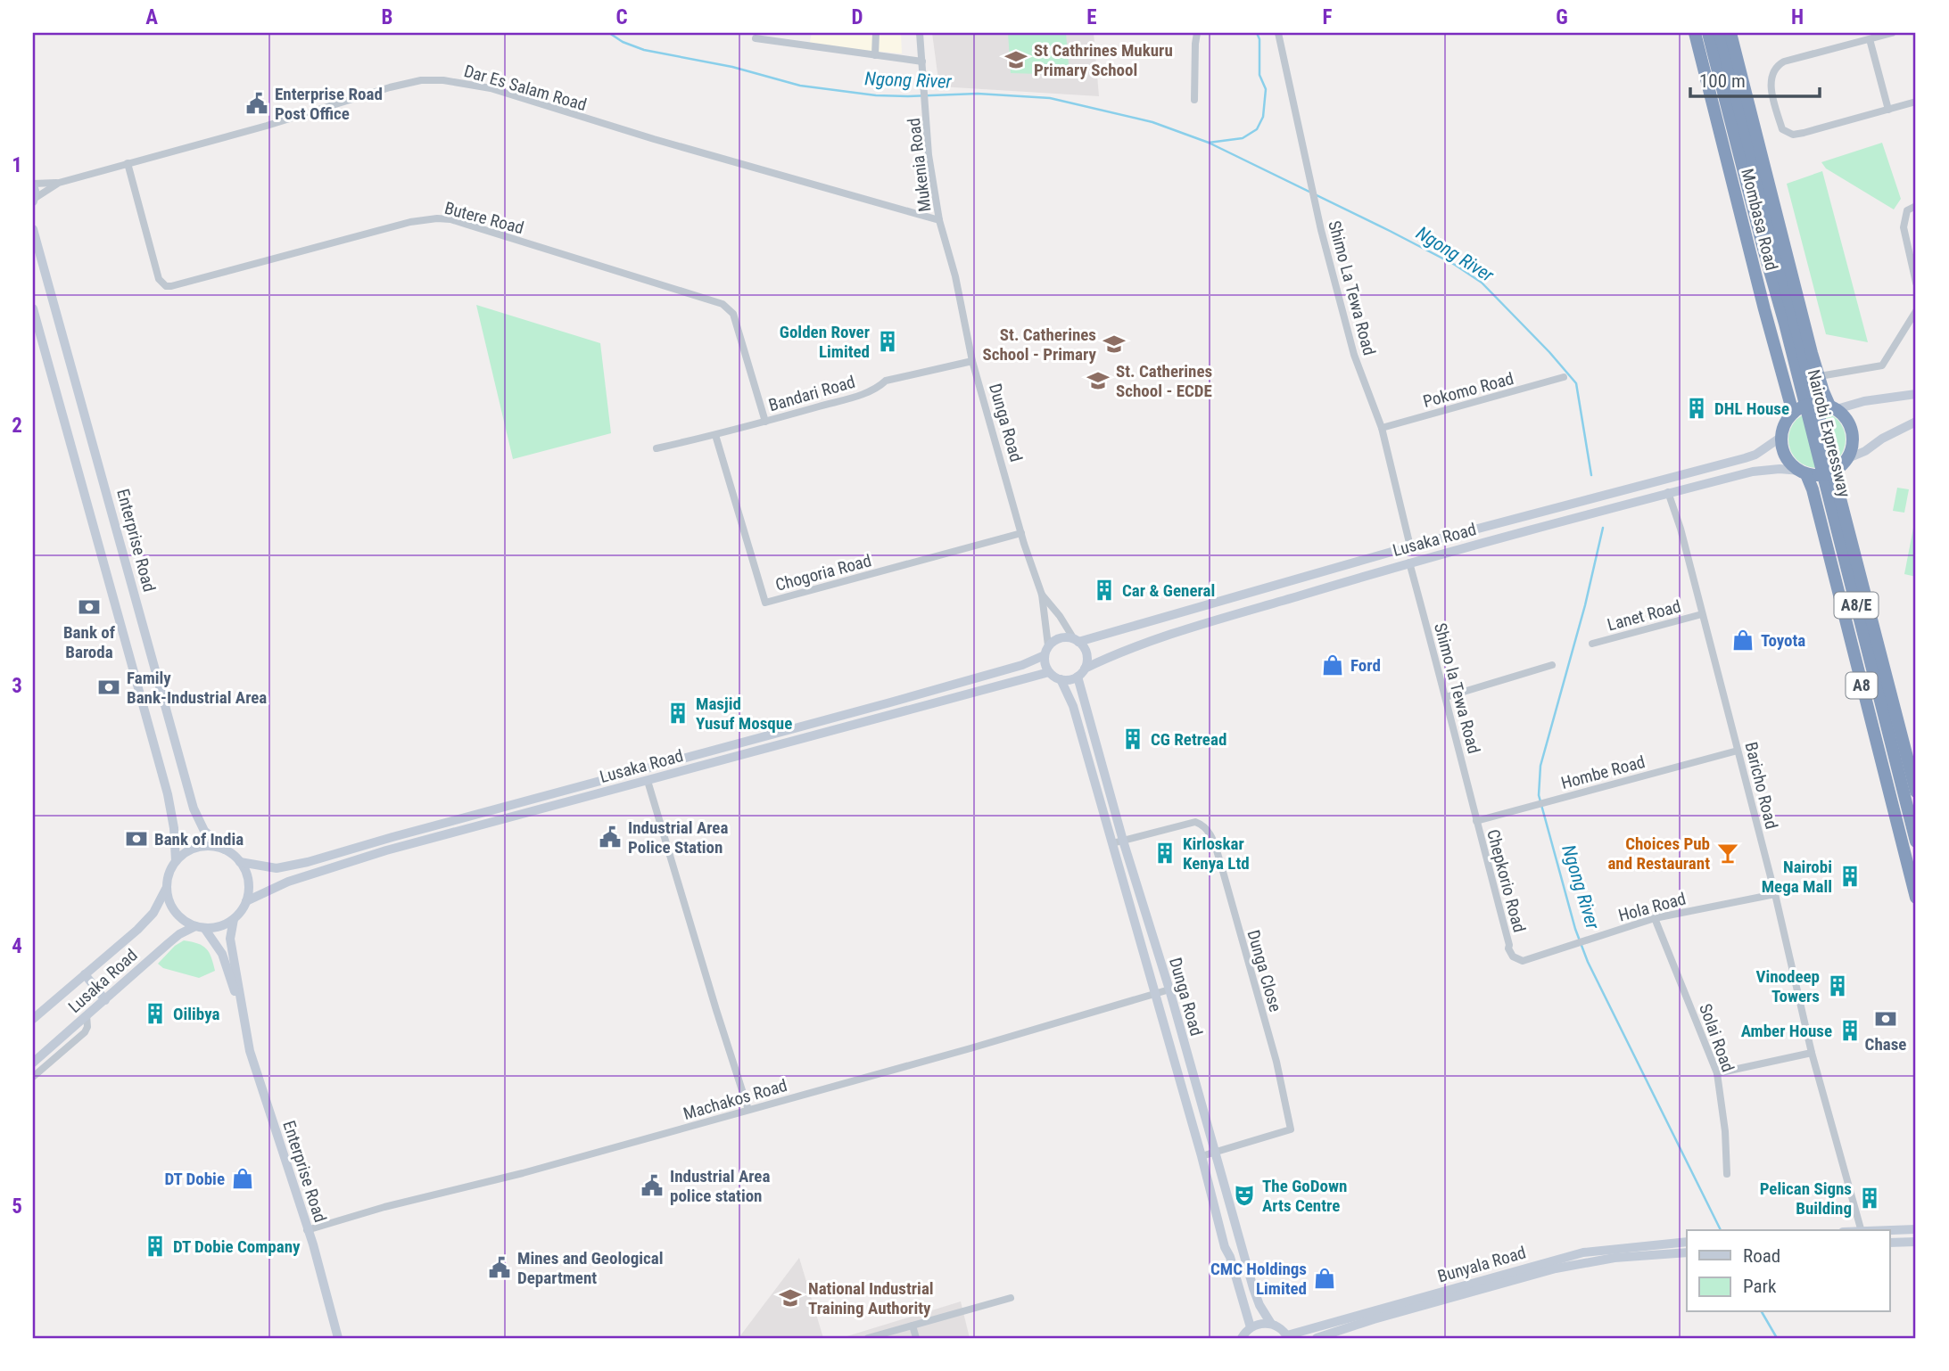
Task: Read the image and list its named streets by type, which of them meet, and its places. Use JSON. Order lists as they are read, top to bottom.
{
  "streets": {
    "highway": [
      "Mombasa Road",
      "Nairobi Expressway",
      "A8/E",
      "A8"
    ],
    "main road": [
      "Dunga Road",
      "Lusaka Road",
      "Enterprise Road",
      "Bunyala Road"
    ],
    "street": [
      "Dar Es Salam Road",
      "Mukenia Road",
      "Butere Road",
      "Shimo La Tewa Road",
      "Pokomo Road",
      "Bandari Road",
      "Chogoria Road",
      "Lanet Road",
      "Shimo la Tewa Road",
      "Hombe Road",
      "Baricho Road",
      "Chepkorio Road",
      "Hola Road",
      "Dunga Close",
      "Solai Road",
      "Machakos Road"
    ]
  },
  "crossings": [
    ["Dar Es Salam Road", "Mukenia Road"],
    ["Dar Es Salam Road", "Butere Road"],
    ["Dar Es Salam Road", "Dunga Road"],
    ["Mukenia Road", "Dunga Road"],
    ["Butere Road", "Bandari Road"],
    ["Mombasa Road", "Lusaka Road"],
    ["Mombasa Road", "A8"],
    ["Shimo La Tewa Road", "Pokomo Road"],
    ["Shimo La Tewa Road", "Lusaka Road"],
    ["Bandari Road", "Dunga Road"],
    ["Bandari Road", "Chogoria Road"],
    ["Dunga Road", "Lusaka Road"],
    ["Dunga Road", "Chogoria Road"],
    ["Dunga Road", "Dunga Close"],
    ["Dunga Road", "Machakos Road"],
    ["Lusaka Road", "Enterprise Road"],
    ["Lusaka Road", "A8"],
    ["Lusaka Road", "Shimo la Tewa Road"],
    ["Lusaka Road", "Baricho Road"],
    ["Enterprise Road", "Machakos Road"],
    ["Lanet Road", "Baricho Road"],
    ["Shimo la Tewa Road", "Hombe Road"],
    ["Shimo la Tewa Road", "Chepkorio Road"],
    ["Hombe Road", "Baricho Road"],
    ["Hombe Road", "Chepkorio Road"],
    ["Baricho Road", "Hola Road"],
    ["Chepkorio Road", "Hola Road"],
    ["Hola Road", "Solai Road"]
  ],
  "water": ["Ngong River"],
  "places": {
    "school or university": [
      "St Cathrines Mukuru Primary School",
      "St. Catherines School - Primary",
      "St. Catherines School - ECDE",
      "National Industrial Training Authority"
    ],
    "public building": [
      "Enterprise Road Post Office",
      "Industrial Area Police Station",
      "Industrial Area police station",
      "Mines and Geological Department"
    ],
    "building": [
      "Golden Rover Limited",
      "DHL House",
      "Car & General",
      "Masjid Yusuf Mosque",
      "CG Retread",
      "Kirloskar Kenya Ltd",
      "Nairobi Mega Mall",
      "Vinodeep Towers",
      "Oilibya",
      "Amber House",
      "Pelican Signs Building",
      "DT Dobie Company"
    ],
    "bank": [
      "Bank of Baroda",
      "Family Bank-Industrial Area",
      "Bank of India",
      "Chase"
    ],
    "shop": [
      "Toyota",
      "Ford",
      "DT Dobie",
      "CMC Holdings Limited"
    ],
    "bar": ["Choices Pub and Restaurant"],
    "theatre": ["The GoDown Arts Centre"]
  },
  "legend": ["Road", "Park"],
  "scale_bar": "100 m",
  "grid": {
    "columns": [
      "A",
      "B",
      "C",
      "D",
      "E",
      "F",
      "G",
      "H"
    ],
    "rows": [
      "1",
      "2",
      "3",
      "4",
      "5"
    ]
  }
}
